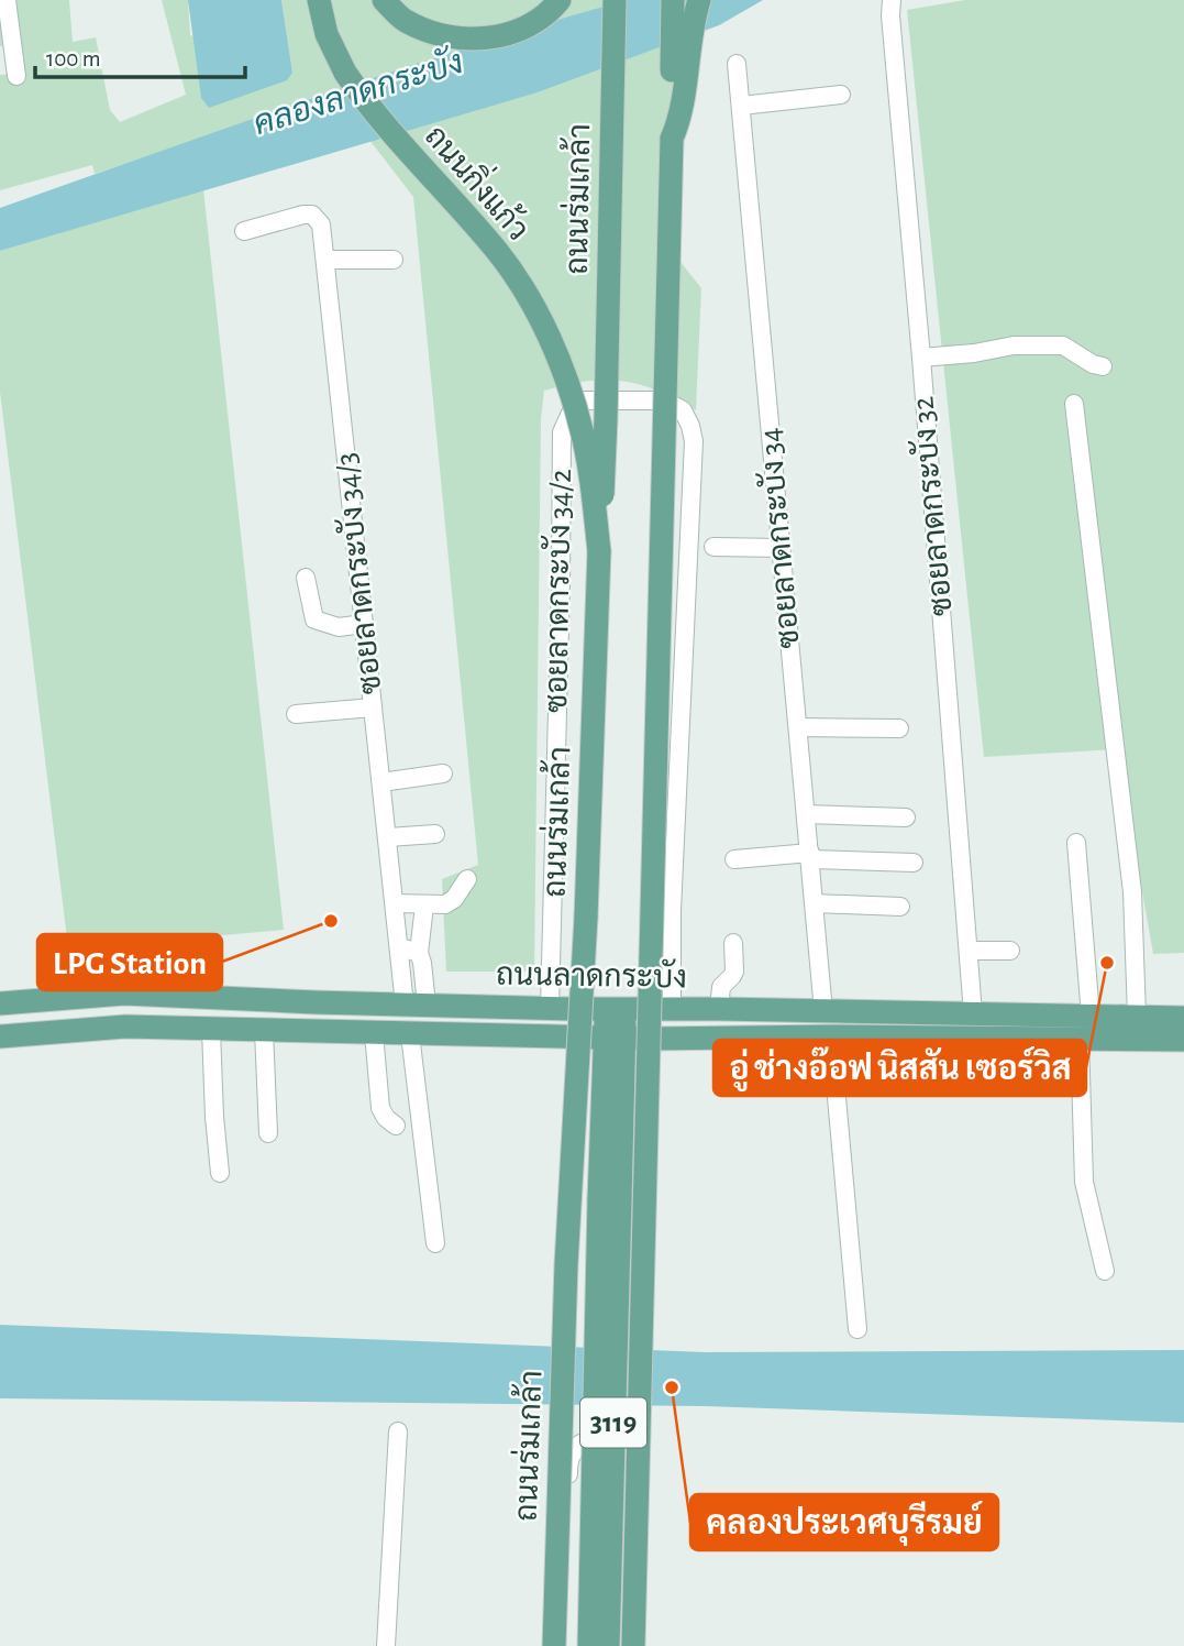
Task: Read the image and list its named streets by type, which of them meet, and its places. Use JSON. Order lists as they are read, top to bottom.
{
  "streets": {
    "main road": [
      "ถนนกิ่งแก้ว",
      "ถนนร่มเกล้า",
      "ถนนลาดกระบัง",
      "3119"
    ],
    "street": [
      "ซอยลาดกระบัง 32",
      "ซอยลาดกระบัง 34",
      "ซอยลาดกระบัง 34/3",
      "ซอยลาดกระบัง 34/2"
    ]
  },
  "crossings": [
    ["ถนนกิ่งแก้ว", "ถนนร่มเกล้า"],
    ["ถนนร่มเกล้า", "ถนนลาดกระบัง"],
    ["ซอยลาดกระบัง 32", "ถนนลาดกระบัง"],
    ["ซอยลาดกระบัง 34", "ถนนลาดกระบัง"],
    ["ซอยลาดกระบัง 34/3", "ถนนลาดกระบัง"],
    ["ซอยลาดกระบัง 34/2", "ถนนลาดกระบัง"]
  ],
  "water": ["คลองลาดกระบัง"],
  "places": ["LPG Station", "อู่ ช่างอ๊อฟ นิสสัน เซอร์วิส", "คลองประเวศบุรีรมย์"],
  "scale_bar": "100 m"
}
